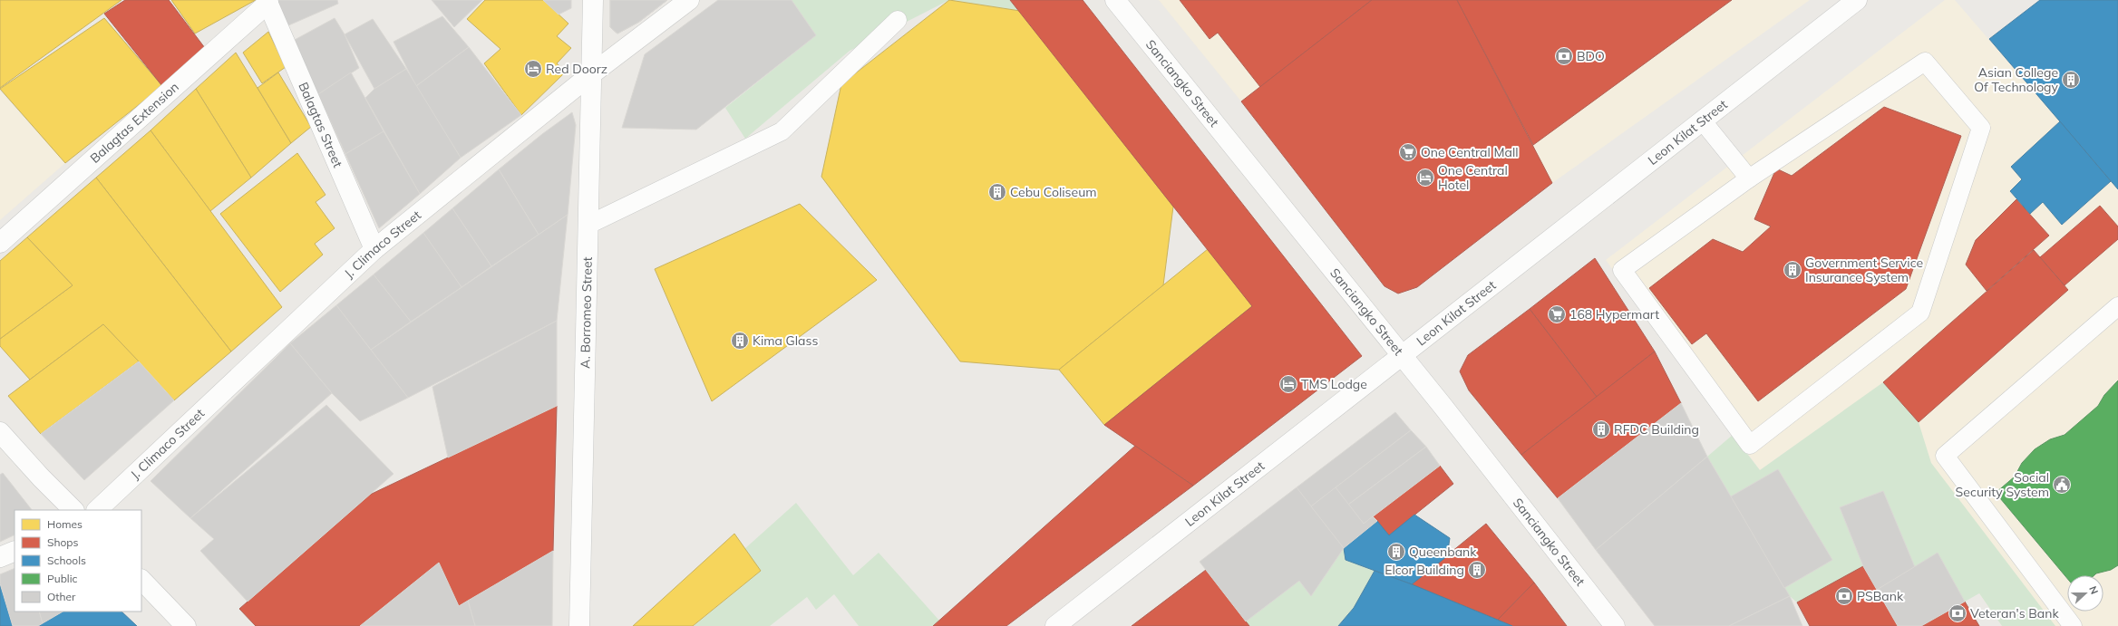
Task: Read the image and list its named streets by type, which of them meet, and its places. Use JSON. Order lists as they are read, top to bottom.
{
  "streets": {
    "street": [
      "Sanciangko Street",
      "Balagtas Extension",
      "Balagtas Street",
      "Leon Kilat Street",
      "J. Climaco Street",
      "A. Borromeo Street"
    ]
  },
  "crossings": [
    ["Sanciangko Street", "Leon Kilat Street"],
    ["Balagtas Extension", "Balagtas Street"],
    ["Balagtas Street", "J. Climaco Street"],
    ["J. Climaco Street", "A. Borromeo Street"]
  ],
  "places": {
    "bank": ["BDO", "PSBank", "Veteran's Bank"],
    "hotel": ["Red Doorz", "One Central Hotel", "TMS Lodge"],
    "building": [
      "Asian College Of Technology",
      "Cebu Coliseum",
      "Government Service Insurance System",
      "Kima Glass",
      "RFDC Building",
      "Queenbank",
      "Elcor Building"
    ],
    "supermarket": ["One Central Mall", "168 Hypermart"],
    "public building": ["Social Security System"]
  },
  "legend": [
    "Homes",
    "Shops",
    "Schools",
    "Public",
    "Other"
  ],
  "north": "right"
}
